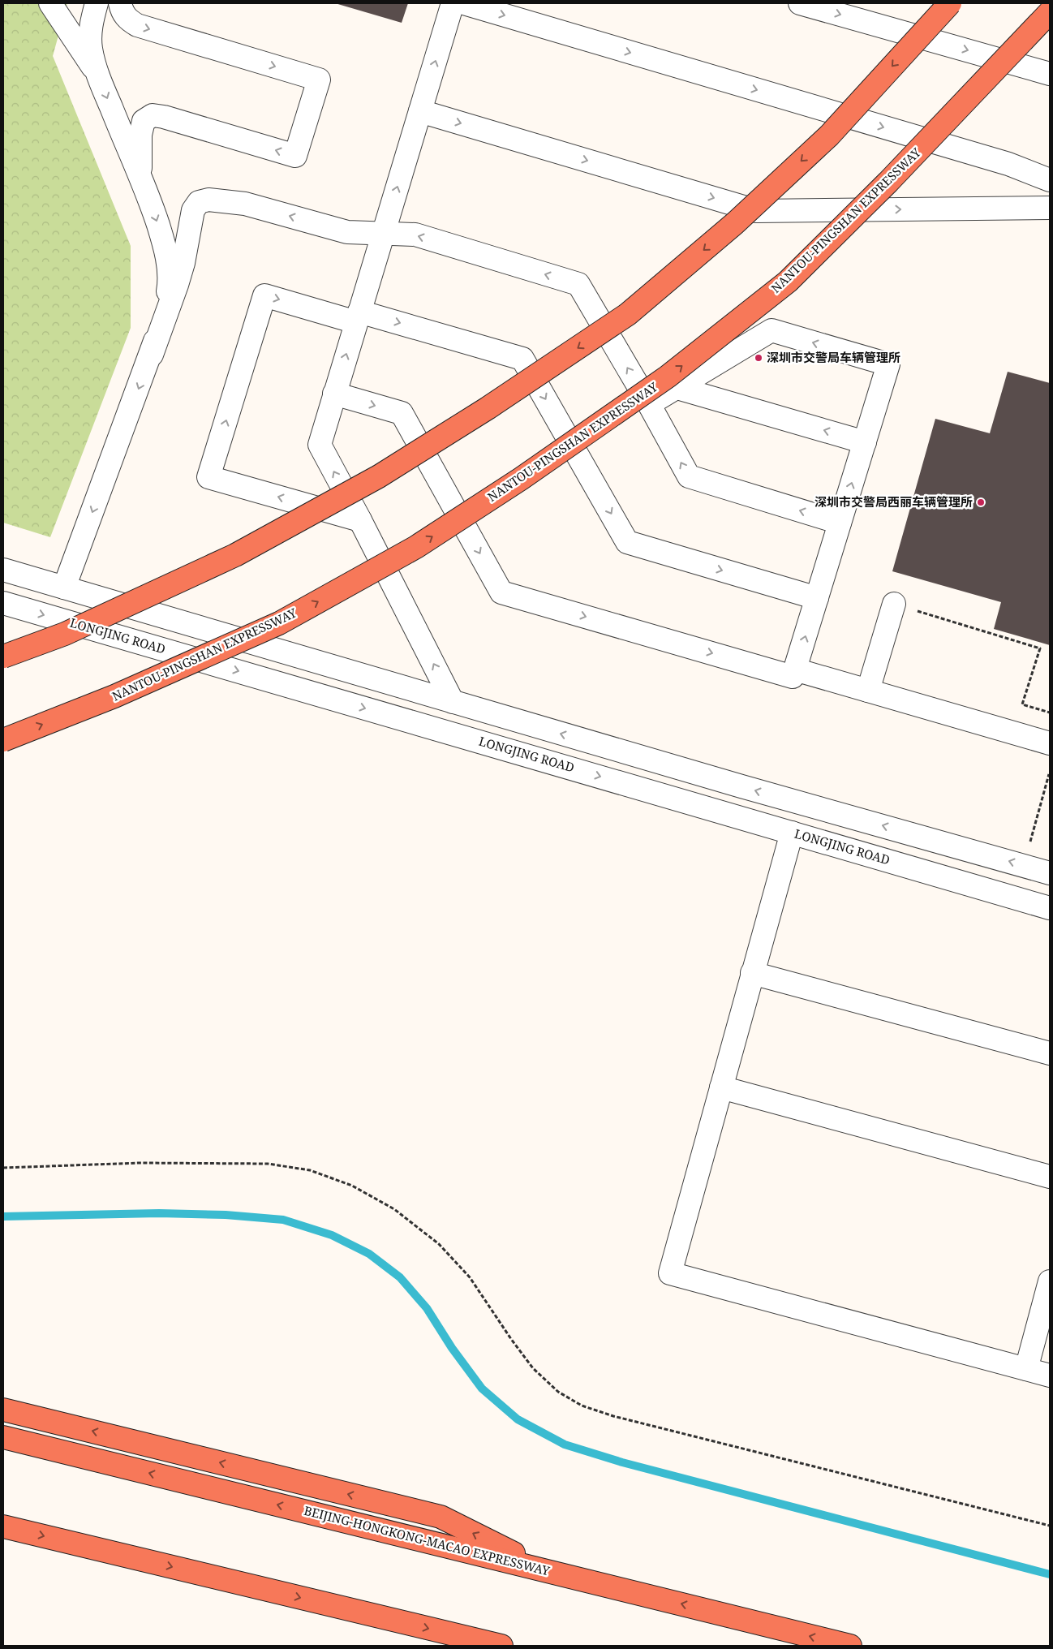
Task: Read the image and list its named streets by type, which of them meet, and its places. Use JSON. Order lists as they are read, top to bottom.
{
  "streets": {
    "highway": ["NANTOU-PINGSHAN EXPRESSWAY", "BEIJING-HONGKONG-MACAO EXPRESSWAY"],
    "street": ["LONGJING ROAD"]
  },
  "places": ["深圳市交警局车辆管理所", "深圳市交警局西丽车辆管理所"]
}
